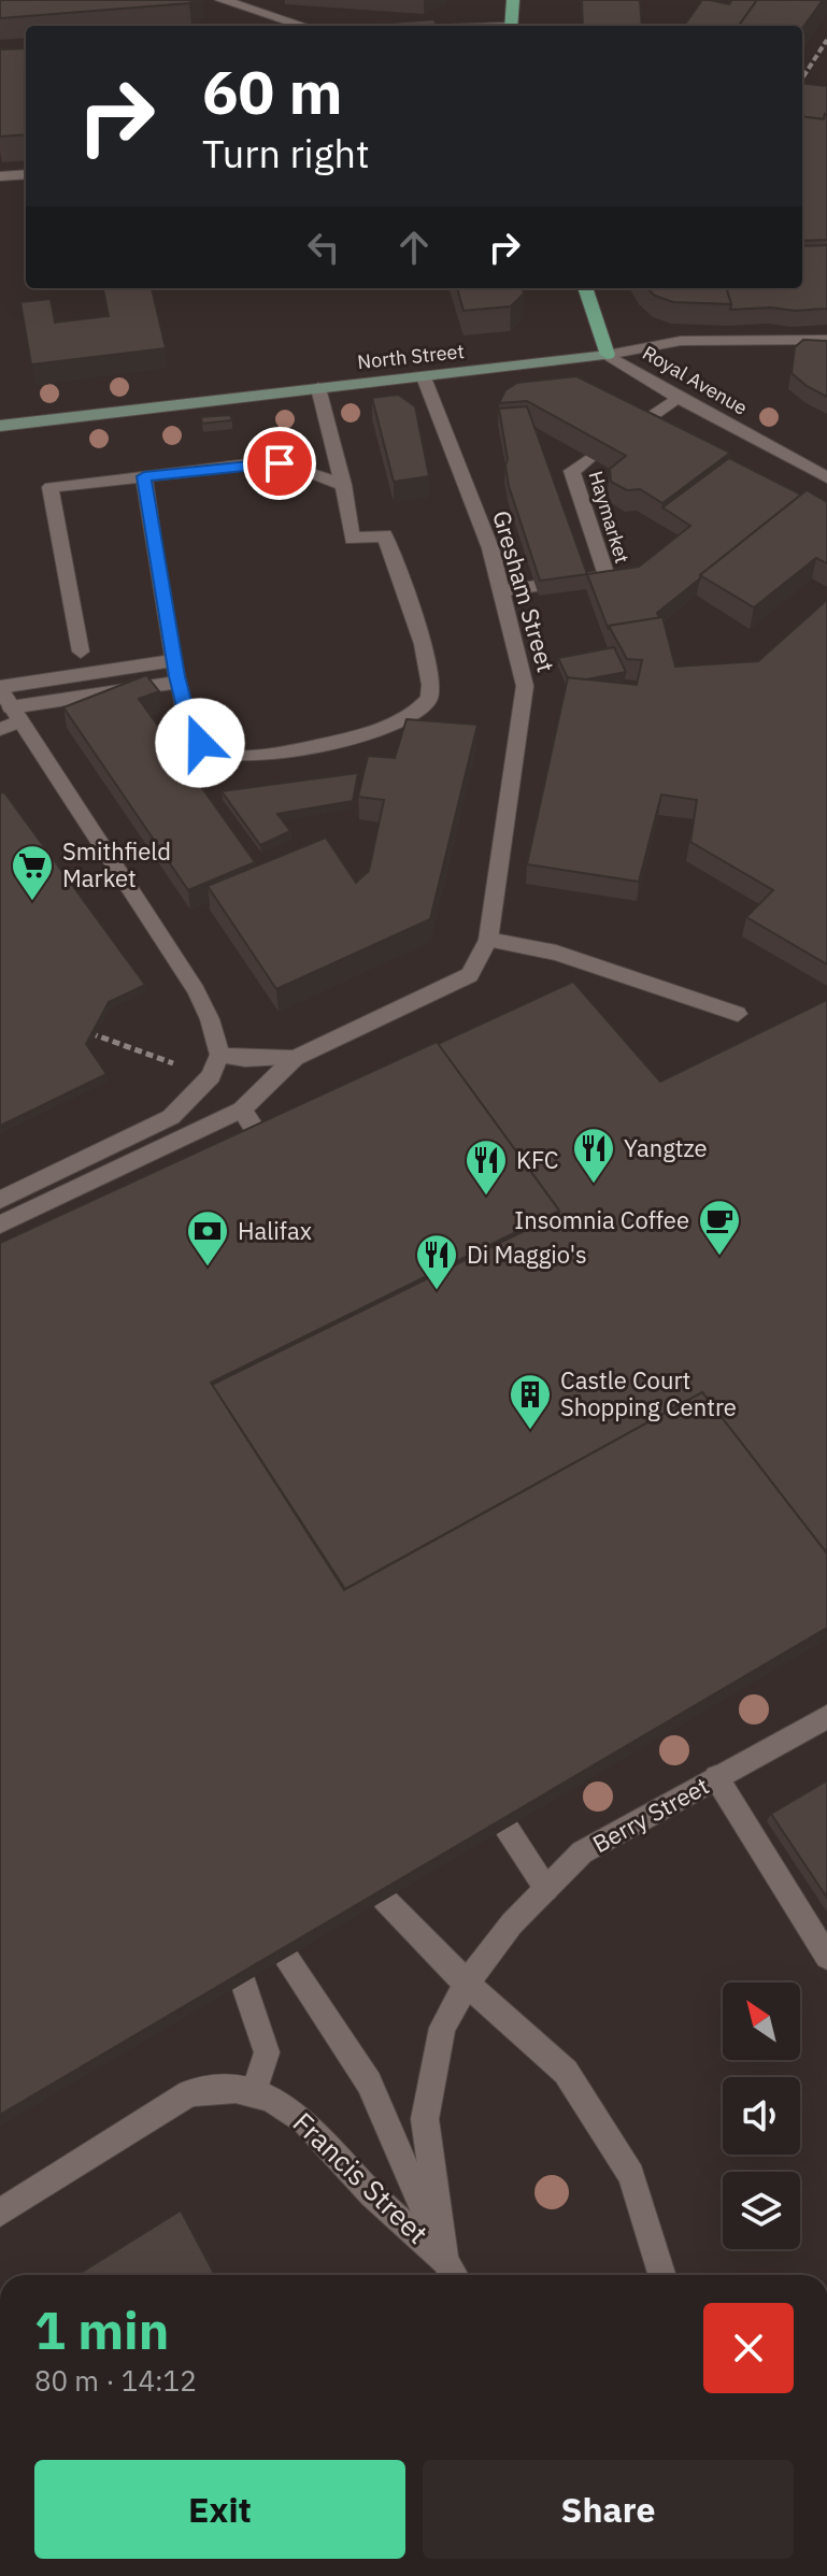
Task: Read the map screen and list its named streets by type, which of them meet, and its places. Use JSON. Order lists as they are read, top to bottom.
{
  "streets": {
    "main road": ["North Street", "Royal Avenue"],
    "street": [
      "Haymarket",
      "Gresham Street",
      "Berry Street",
      "Francis Street"
    ]
  },
  "crossings": [
    ["North Street", "Royal Avenue"],
    ["North Street", "Gresham Street"],
    ["Berry Street", "Francis Street"]
  ],
  "places": {
    "supermarket": ["Smithfield Market"],
    "restaurant": ["Yangtze", "KFC", "Di Maggio's"],
    "cafe": ["Insomnia Coffee"],
    "bank": ["Halifax"],
    "building": ["Castle Court Shopping Centre"]
  },
  "north": "top left",
  "page": {
    "turn": ["60 m", "Turn right"],
    "heading": ["1 min", "80 m · 14:12"],
    "buttons": ["Exit", "Share"]
  }
}
